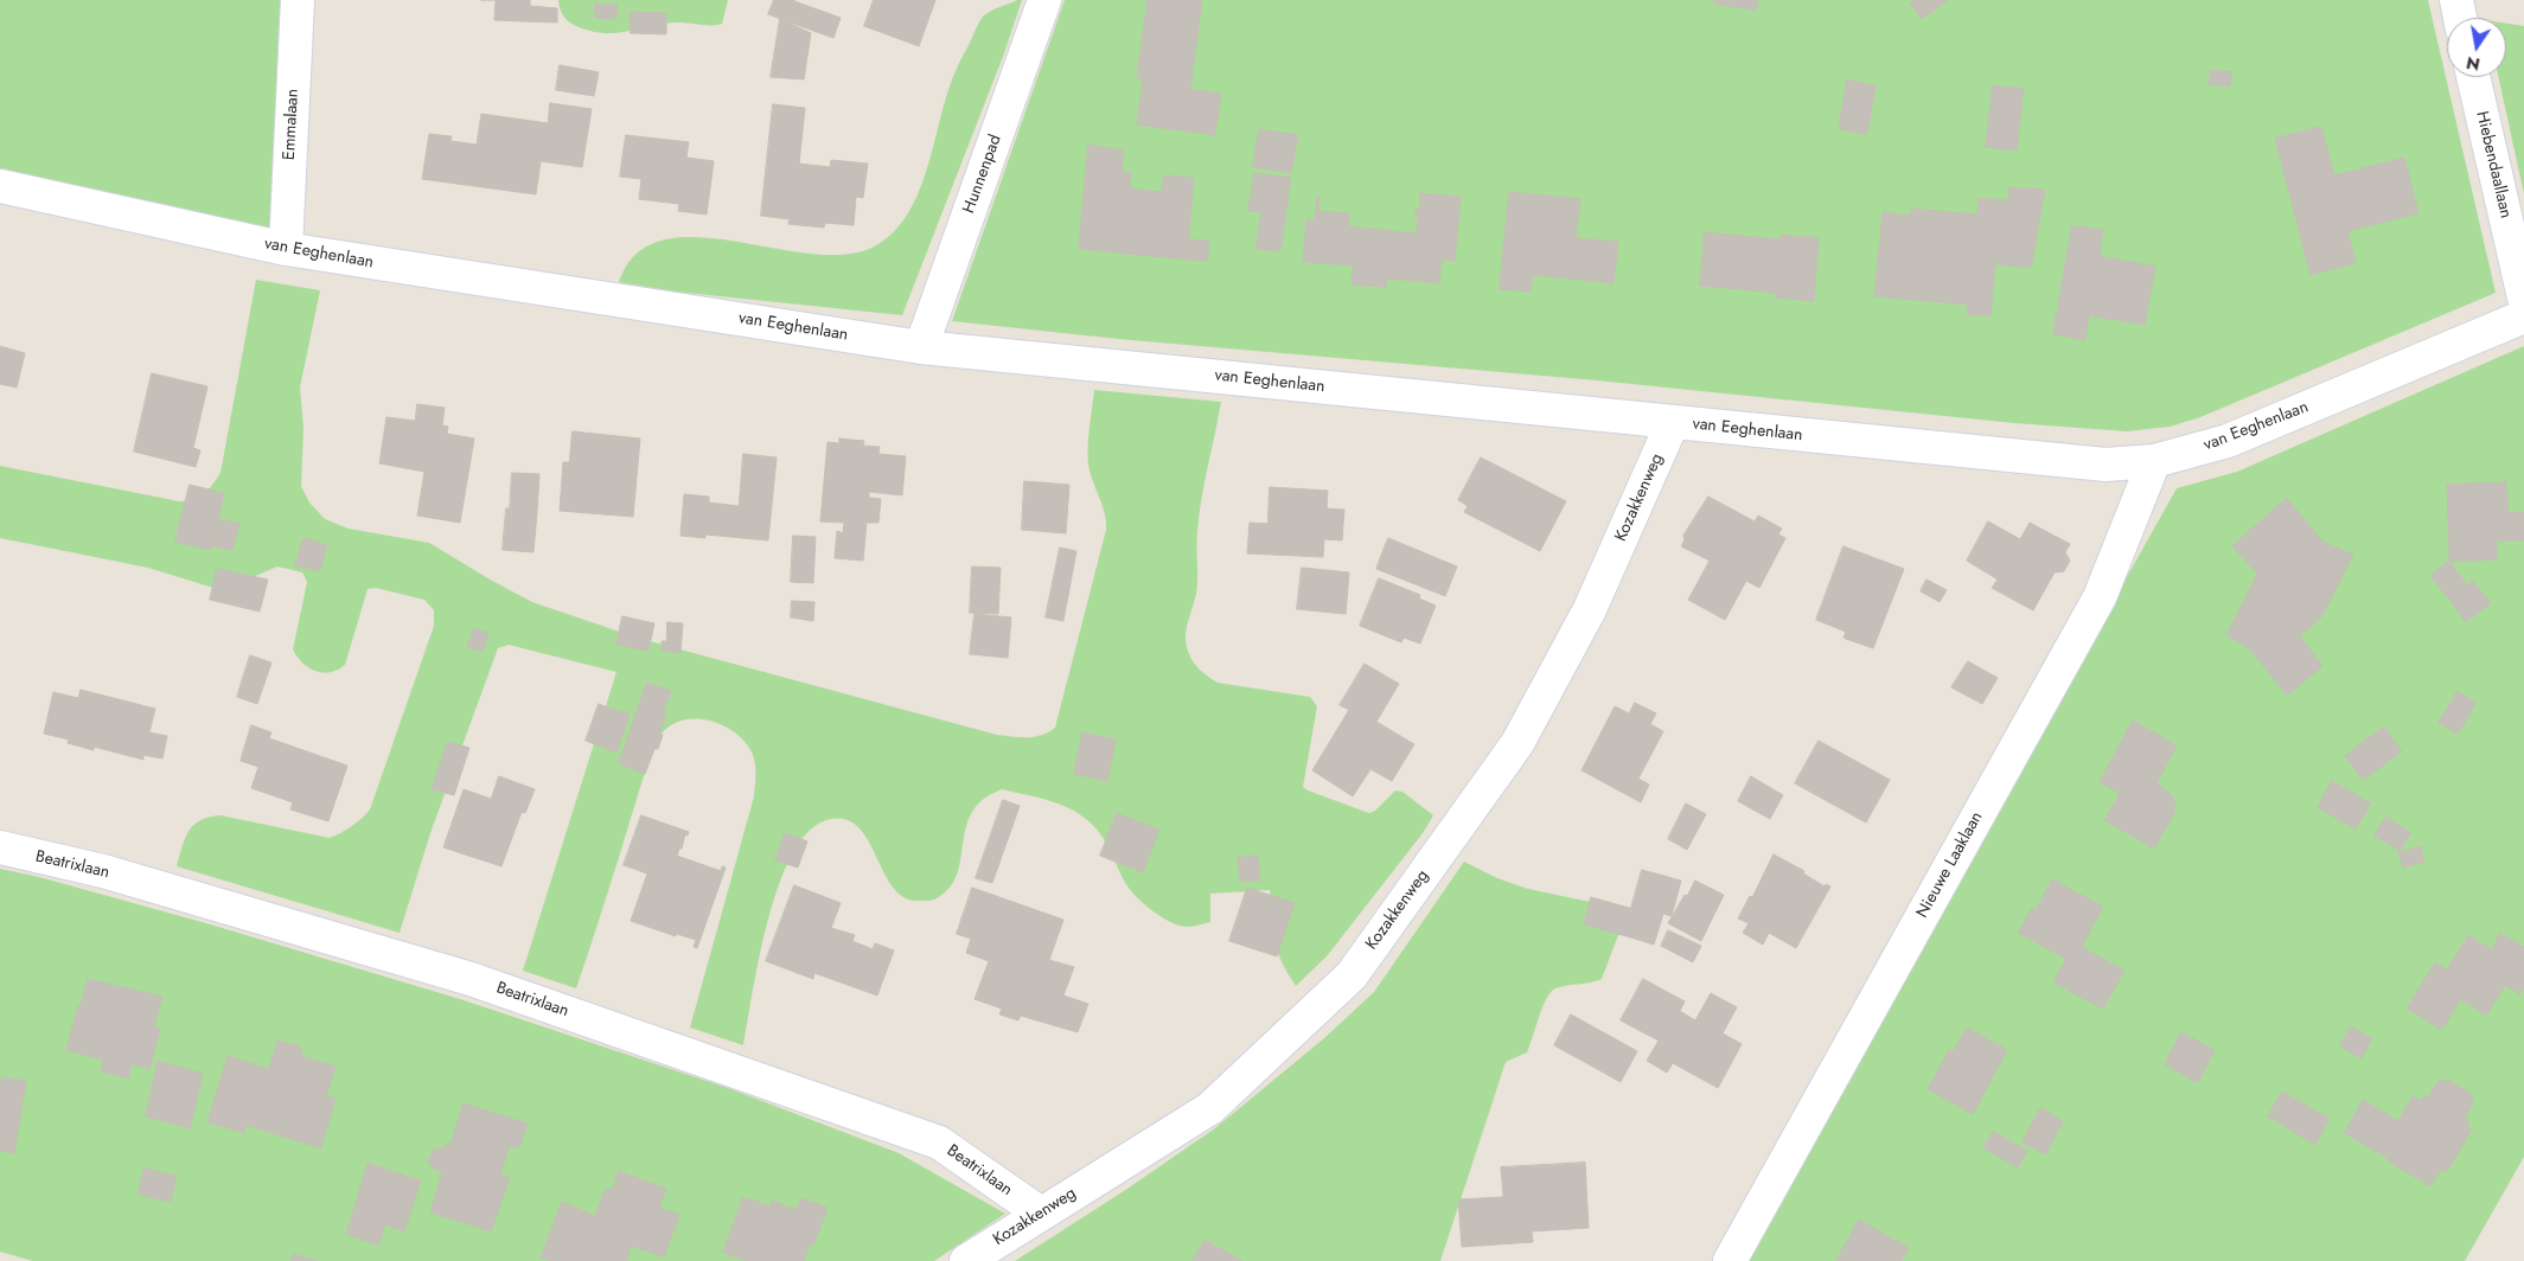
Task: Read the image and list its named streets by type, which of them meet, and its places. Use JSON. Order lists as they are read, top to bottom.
{
  "streets": {
    "street": [
      "Emmalaan",
      "Hiebendaallaan",
      "Hunnenpad",
      "van Eeghenlaan",
      "Kozakkenweg",
      "Beatrixlaan",
      "Nieuwe Laaklaan"
    ]
  },
  "crossings": [
    ["Emmalaan", "van Eeghenlaan"],
    ["Hunnenpad", "van Eeghenlaan"],
    ["van Eeghenlaan", "Kozakkenweg"],
    ["van Eeghenlaan", "Nieuwe Laaklaan"],
    ["Kozakkenweg", "Beatrixlaan"]
  ],
  "north": "bottom"
}
